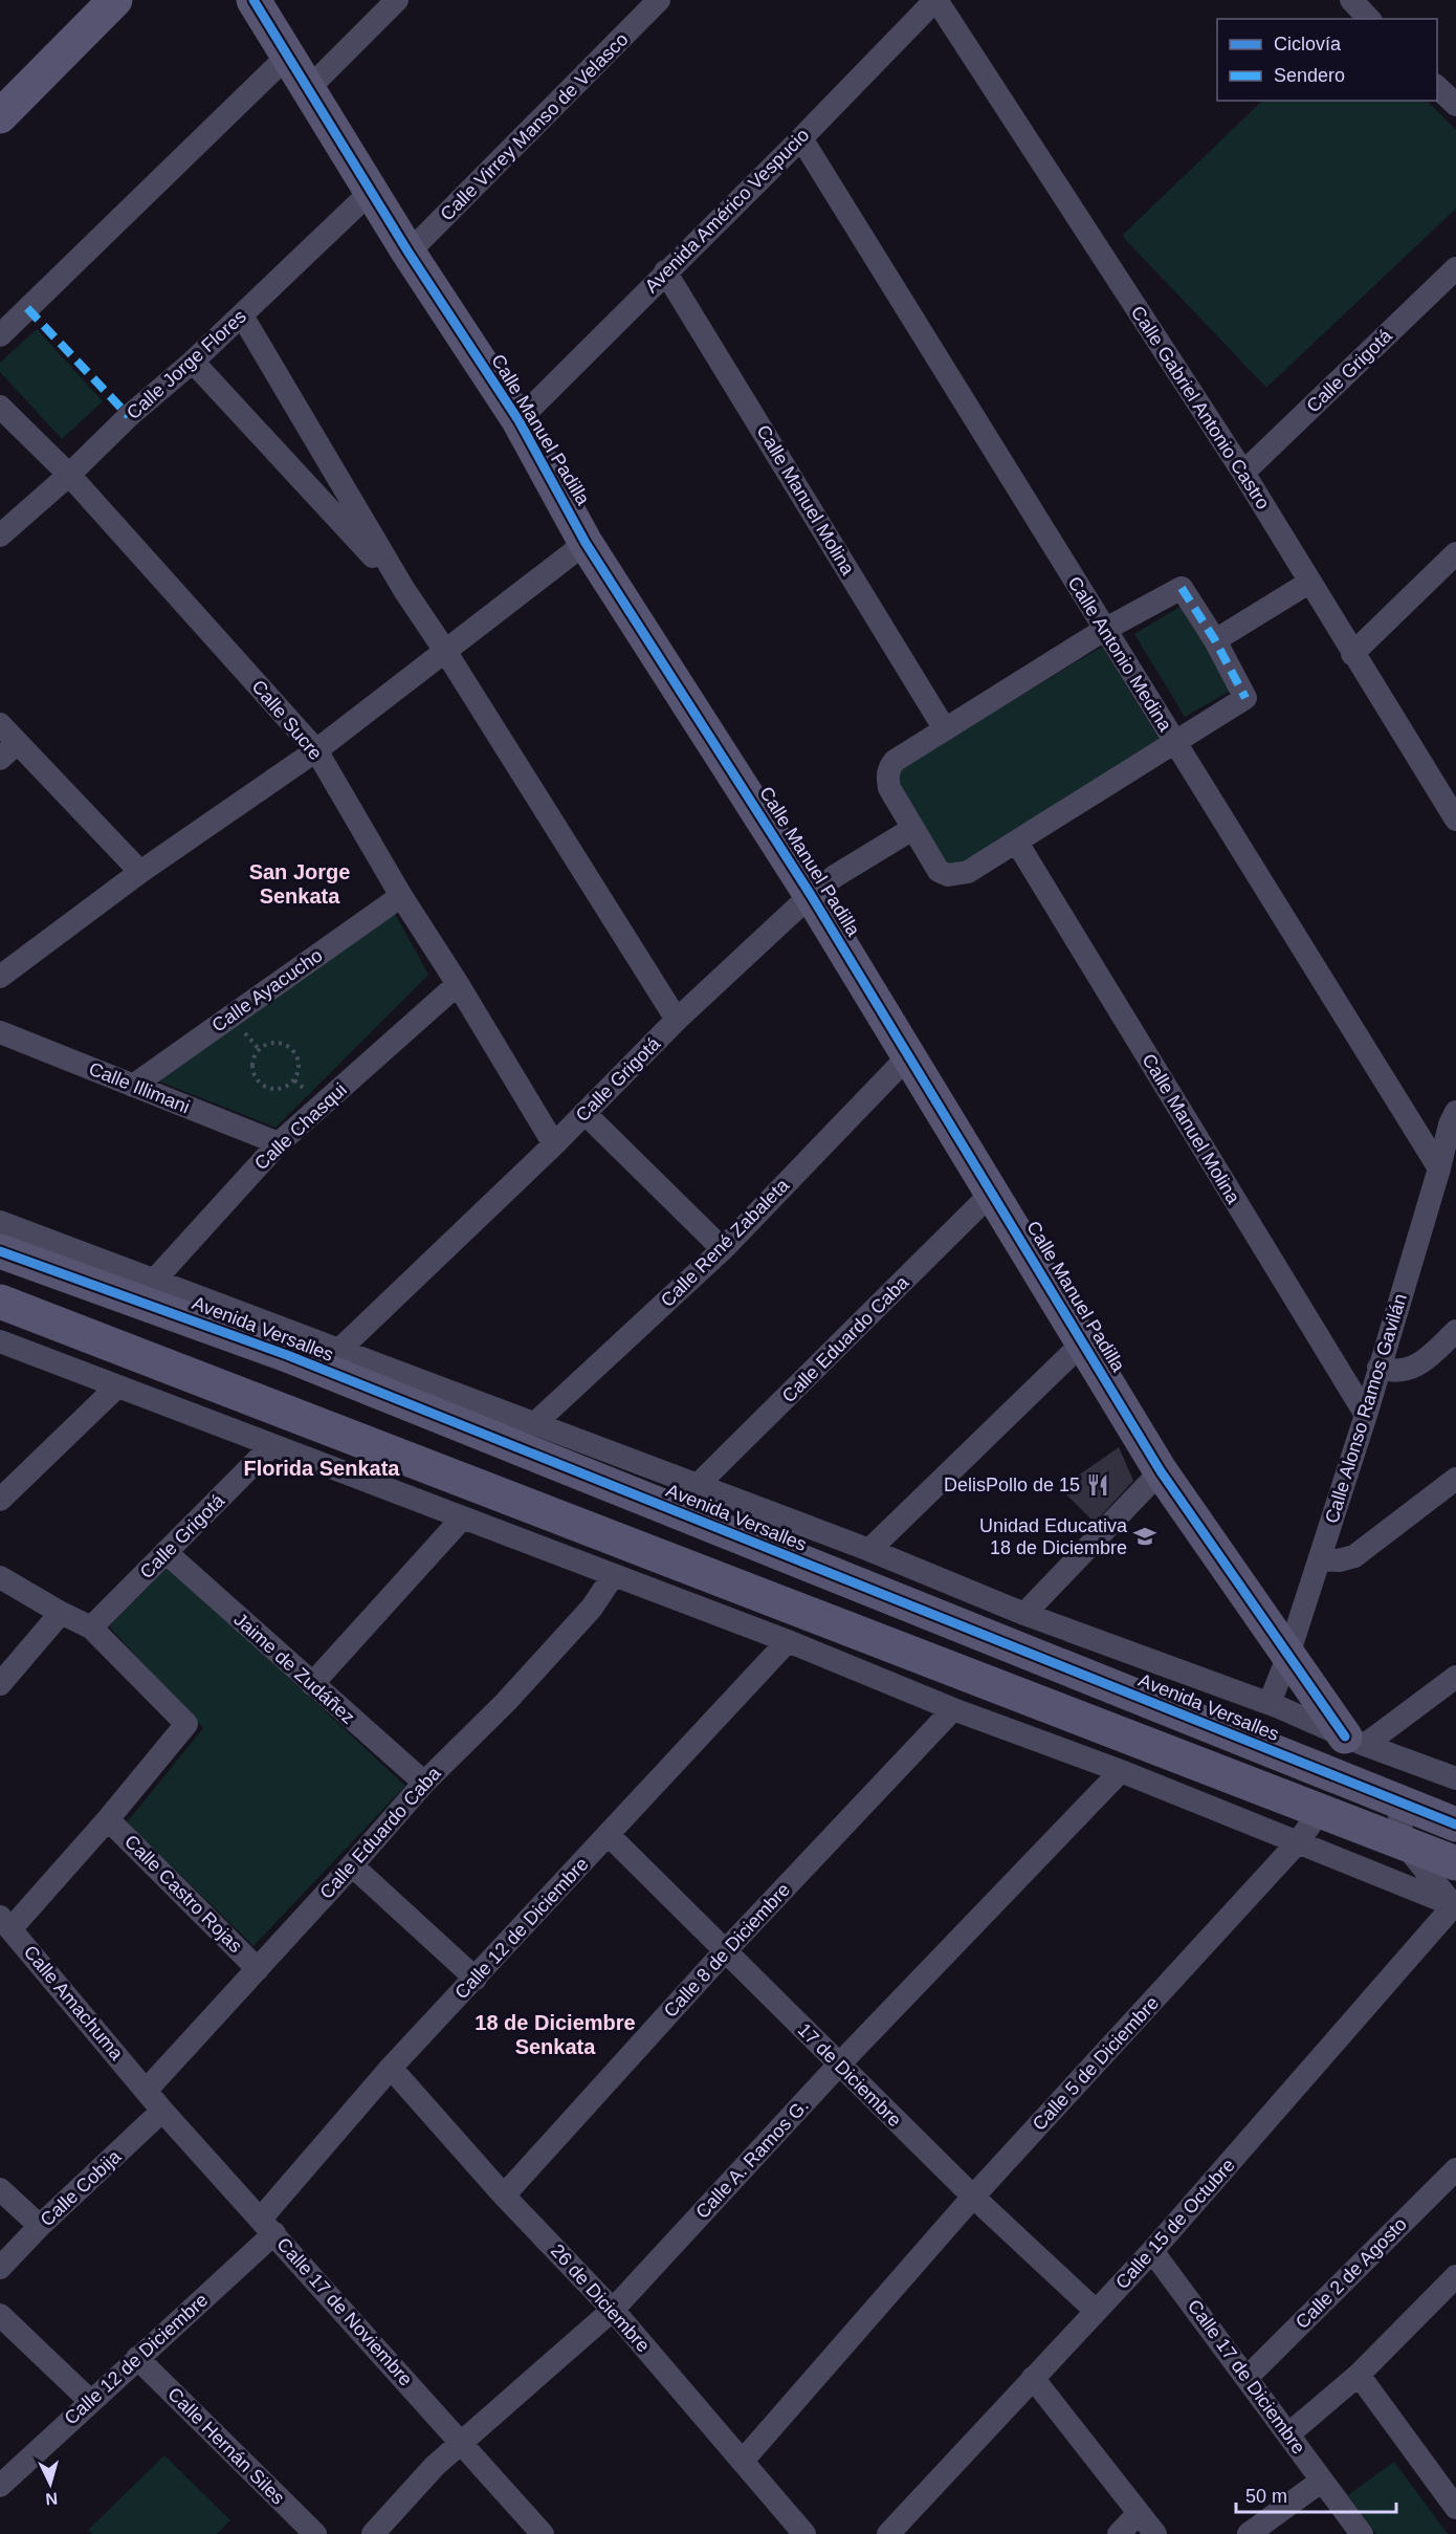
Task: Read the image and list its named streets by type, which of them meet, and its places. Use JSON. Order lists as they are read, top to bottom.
{
  "streets": {
    "street": [
      "Calle Virrey Manso de Velasco",
      "Avenida Américo Vespucio",
      "Calle Jorge Flores",
      "Calle Grigotá",
      "Calle Gabriel Antonio Castro",
      "Calle Manuel Padilla",
      "Calle Manuel Molina",
      "Calle Antonio Medina",
      "Calle Sucre",
      "Calle Ayacucho",
      "Calle Illimani",
      "Calle Chasqui",
      "Calle René Zabaleta",
      "Avenida Versalles",
      "Calle Eduardo Caba",
      "Calle Alonso Ramos Gavilán",
      "Jaime de Zudáñez",
      "Calle Castro Rojas",
      "Calle 12 de Diciembre",
      "Calle 8 de Diciembre",
      "Calle Amachuma",
      "Calle 5 de Diciembre",
      "17 de Diciembre",
      "Calle A. Ramos G.",
      "Calle Cobija",
      "Calle 15 de Octubre",
      "Calle 2 de Agosto",
      "26 de Diciembre",
      "Calle 17 de Noviembre",
      "Calle 17 de Diciembre",
      "Calle Hernán Siles"
    ]
  },
  "crossings": [
    ["Calle Virrey Manso de Velasco", "Calle Manuel Padilla"],
    ["Avenida Américo Vespucio", "Calle Gabriel Antonio Castro"],
    ["Avenida Américo Vespucio", "Calle Manuel Padilla"],
    ["Avenida Américo Vespucio", "Calle Manuel Molina"],
    ["Avenida Américo Vespucio", "Calle Antonio Medina"],
    ["Calle Jorge Flores", "Calle Manuel Padilla"],
    ["Calle Jorge Flores", "Calle Sucre"],
    ["Calle Grigotá", "Calle Gabriel Antonio Castro"],
    ["Calle Grigotá", "Calle Manuel Padilla"],
    ["Calle Grigotá", "Calle Sucre"],
    ["Calle Grigotá", "Avenida Versalles"],
    ["Calle Grigotá", "Jaime de Zudáñez"],
    ["Calle Manuel Padilla", "Calle René Zabaleta"],
    ["Calle Manuel Padilla", "Avenida Versalles"],
    ["Calle Manuel Padilla", "Calle Eduardo Caba"],
    ["Calle Manuel Padilla", "Calle Alonso Ramos Gavilán"],
    ["Calle Manuel Padilla", "Calle 5 de Diciembre"],
    ["Calle Manuel Molina", "Calle Alonso Ramos Gavilán"],
    ["Calle Antonio Medina", "Calle Alonso Ramos Gavilán"],
    ["Calle Sucre", "Calle Ayacucho"],
    ["Calle Sucre", "Calle Chasqui"],
    ["Calle Ayacucho", "Calle Illimani"],
    ["Calle Illimani", "Calle Chasqui"],
    ["Calle Chasqui", "Avenida Versalles"],
    ["Calle René Zabaleta", "Avenida Versalles"],
    ["Avenida Versalles", "Calle Eduardo Caba"],
    ["Avenida Versalles", "Calle Alonso Ramos Gavilán"],
    ["Avenida Versalles", "Calle 5 de Diciembre"],
    ["Calle Eduardo Caba", "Jaime de Zudáñez"],
    ["Calle Eduardo Caba", "Calle Castro Rojas"],
    ["Calle Eduardo Caba", "Calle Amachuma"],
    ["Calle Eduardo Caba", "Calle 17 de Noviembre"],
    ["Calle 12 de Diciembre", "17 de Diciembre"],
    ["Calle 12 de Diciembre", "26 de Diciembre"],
    ["Calle 12 de Diciembre", "Calle 17 de Noviembre"],
    ["Calle 12 de Diciembre", "Calle Hernán Siles"],
    ["Calle 8 de Diciembre", "17 de Diciembre"],
    ["Calle 8 de Diciembre", "26 de Diciembre"],
    ["Calle Amachuma", "Calle 17 de Noviembre"],
    ["Calle 5 de Diciembre", "17 de Diciembre"],
    ["Calle 5 de Diciembre", "26 de Diciembre"],
    ["17 de Diciembre", "Calle A. Ramos G."],
    ["17 de Diciembre", "Calle 15 de Octubre"],
    ["Calle A. Ramos G.", "26 de Diciembre"],
    ["Calle A. Ramos G.", "Calle 17 de Noviembre"],
    ["Calle Cobija", "Calle 17 de Noviembre"],
    ["Calle 15 de Octubre", "Calle 17 de Diciembre"],
    ["Calle 2 de Agosto", "Calle 17 de Diciembre"]
  ],
  "districts": ["San Jorge Senkata", "Florida Senkata", "18 de Diciembre Senkata"],
  "places": {
    "restaurant": ["DelisPollo de 15"],
    "school or university": ["Unidad Educativa 18 de Diciembre"]
  },
  "legend": ["Ciclovía", "Sendero"],
  "scale_bar": "50 m",
  "north": "bottom"
}
